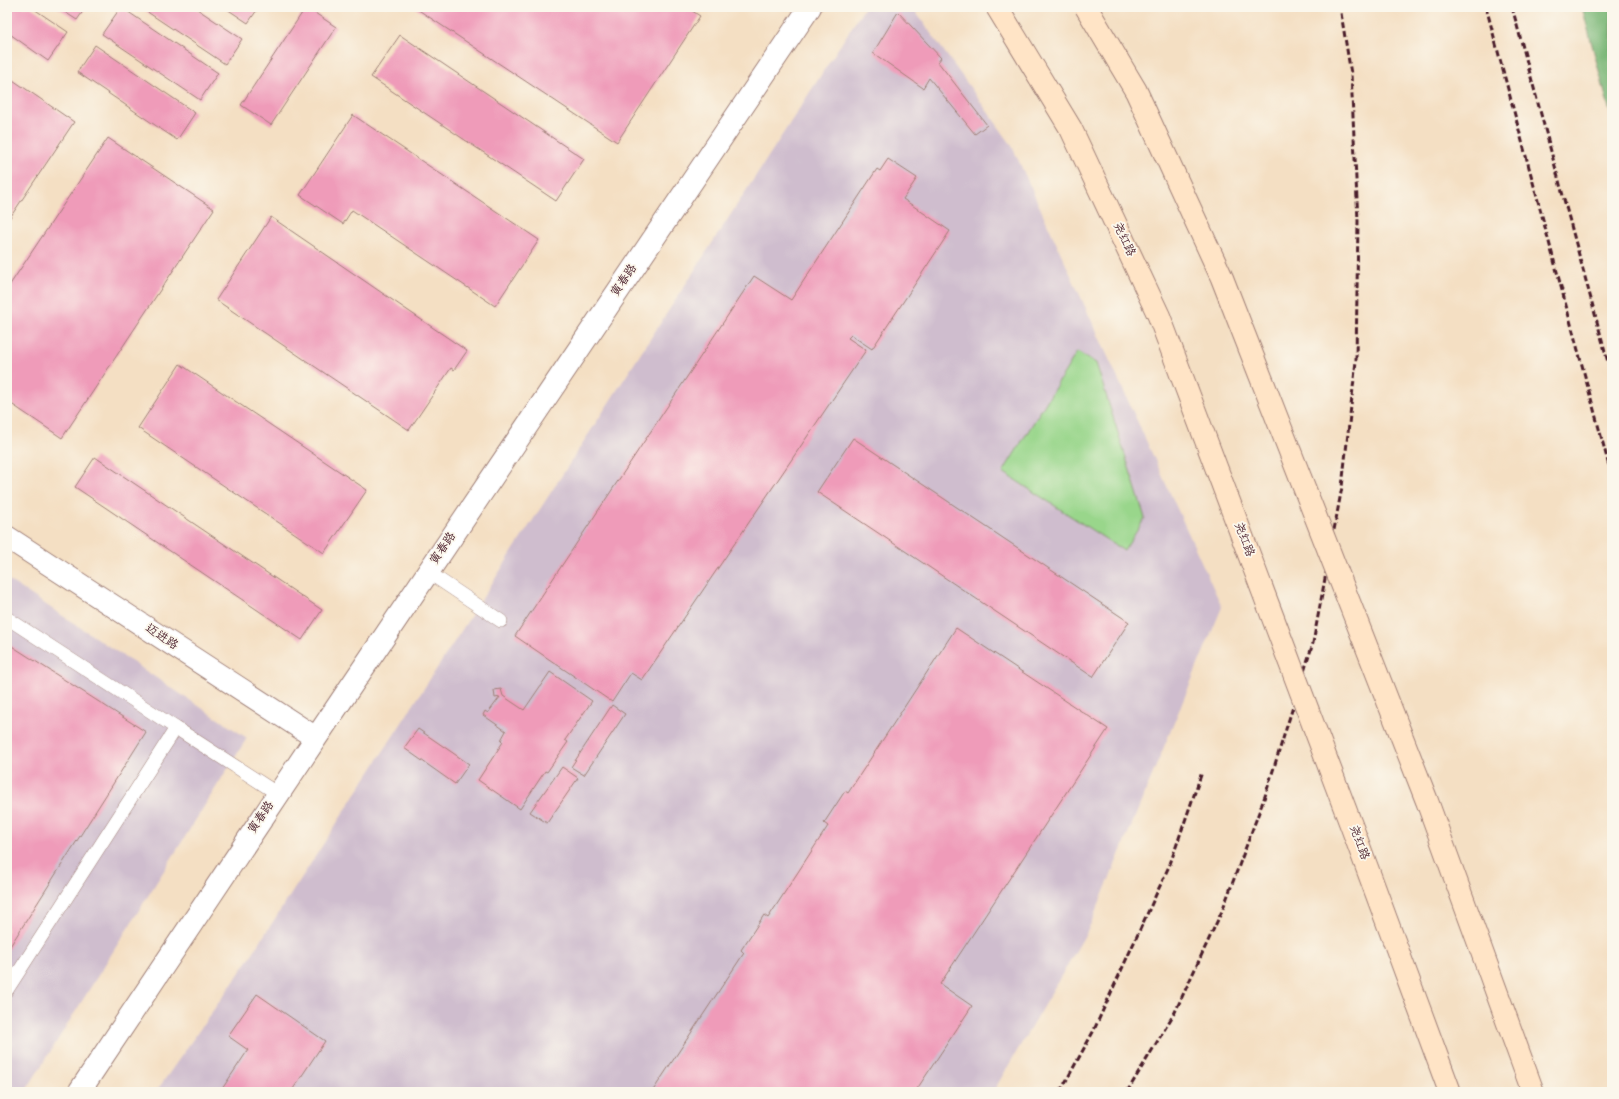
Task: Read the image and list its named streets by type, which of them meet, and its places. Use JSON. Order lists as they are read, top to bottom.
{
  "streets": {
    "main road": ["尧红路"],
    "street": ["寅春路", "迈进路"]
  },
  "crossings": [
    ["寅春路", "迈进路"]
  ]
}
